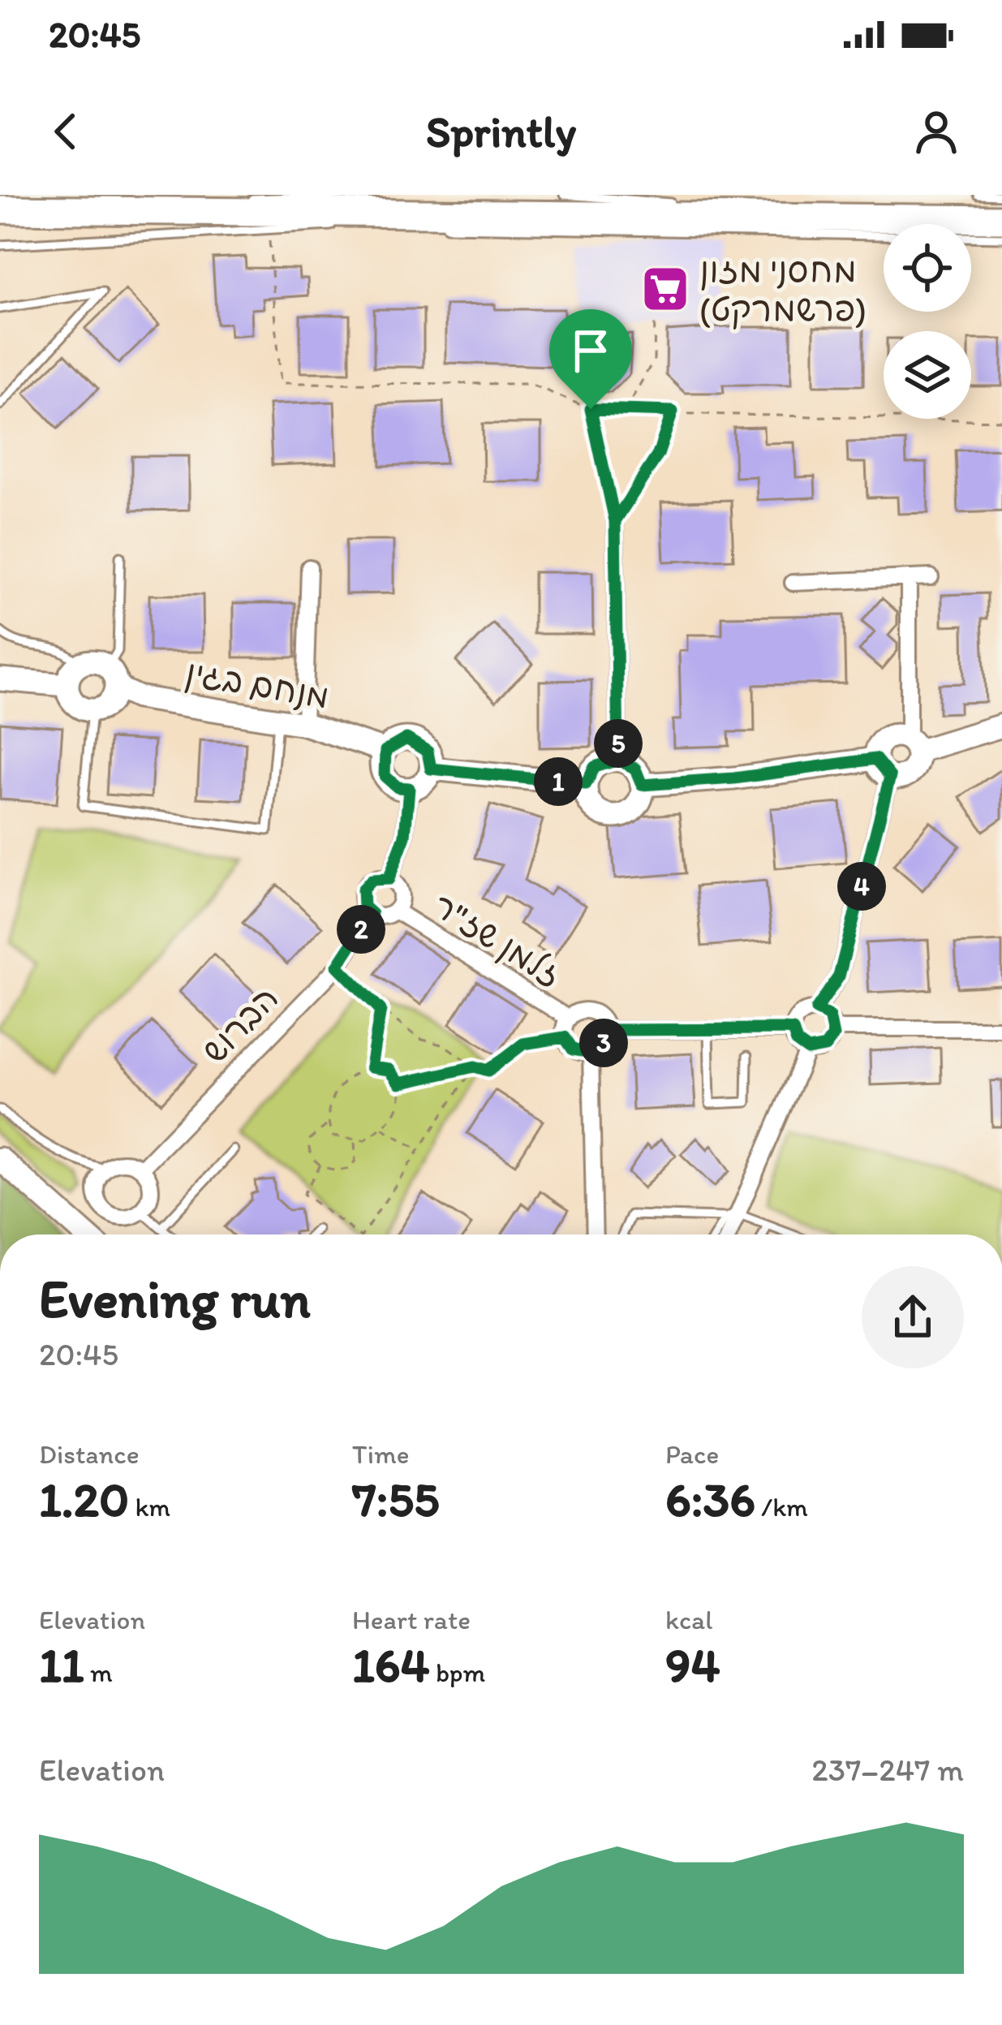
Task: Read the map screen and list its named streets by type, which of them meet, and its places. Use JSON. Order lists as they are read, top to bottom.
{
  "streets": {
    "street": ["מנחם בגין", "זלמן שז\"ר", "הברוש"]
  },
  "crossings": [
    ["זלמן שז\"ר", "הברוש"]
  ],
  "places": {
    "supermarket": ["מחסני מזון (פרשמרקט)"]
  },
  "page": {
    "status": "20:45",
    "header": "Sprintly",
    "pins": [
      "5",
      "1",
      "4",
      "2",
      "3"
    ],
    "heading": ["Evening run", "20:45"],
    "stats": [
      ["Distance", "1.20 km"],
      ["Time", "7:55"],
      ["Pace", "6:36 /km"],
      ["Elevation", "11 m"],
      ["Heart rate", "164 bpm"],
      ["kcal", "94"]
    ],
    "chart": ["Elevation", "237–247 m"]
  }
}
